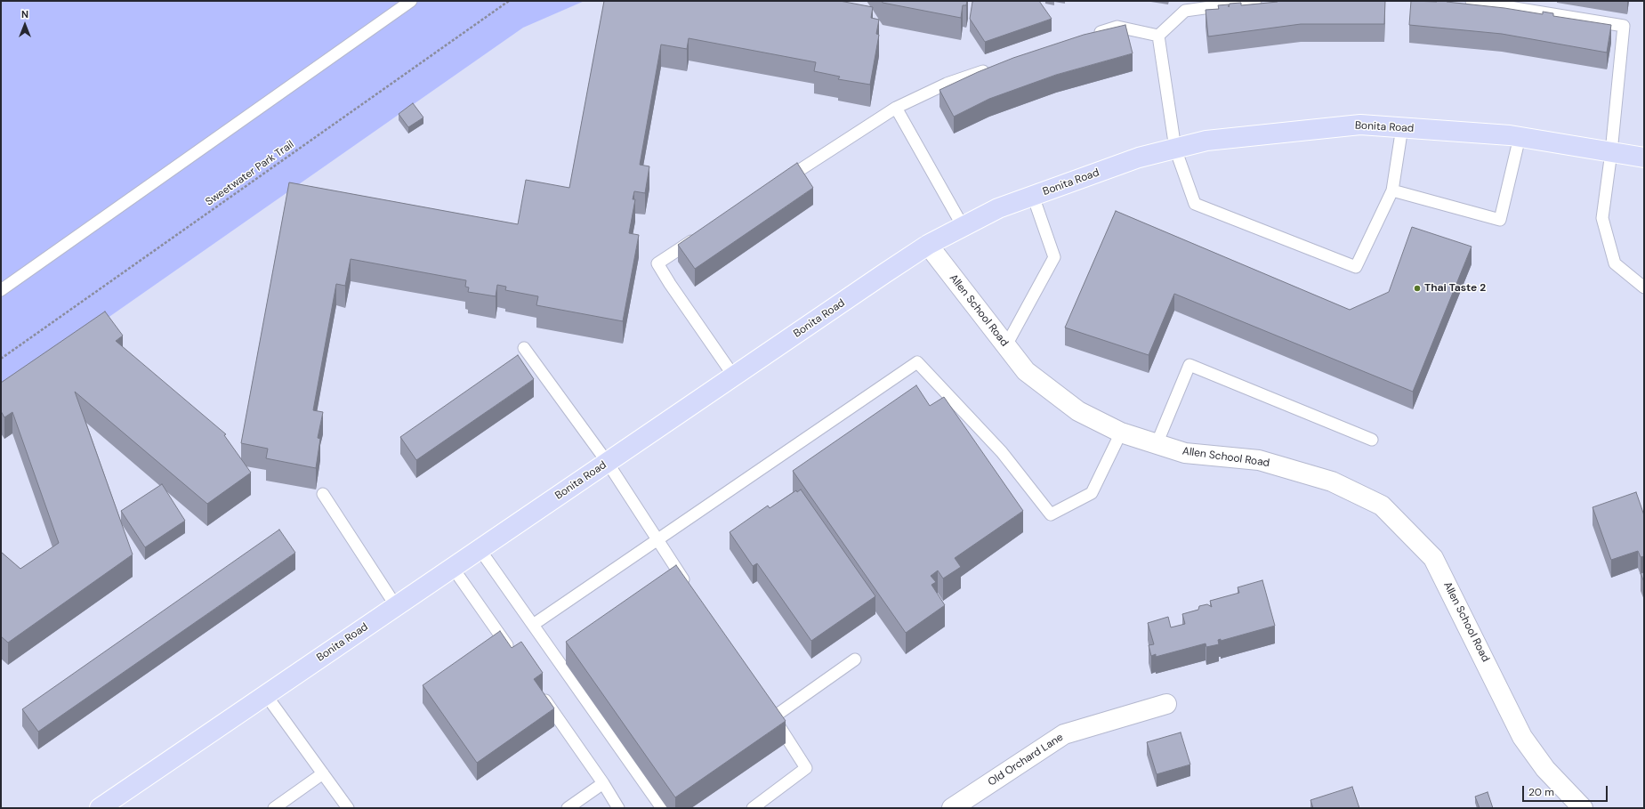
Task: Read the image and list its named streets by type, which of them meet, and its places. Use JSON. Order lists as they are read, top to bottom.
{
  "streets": {
    "main road": ["Bonita Road"],
    "street": ["Allen School Road", "Old Orchard Lane"],
    "path": ["Sweetwater Park Trail"]
  },
  "crossings": [
    ["Bonita Road", "Allen School Road"]
  ],
  "places": ["Thai Taste 2"],
  "scale_bar": "20 m",
  "north": "top"
}
